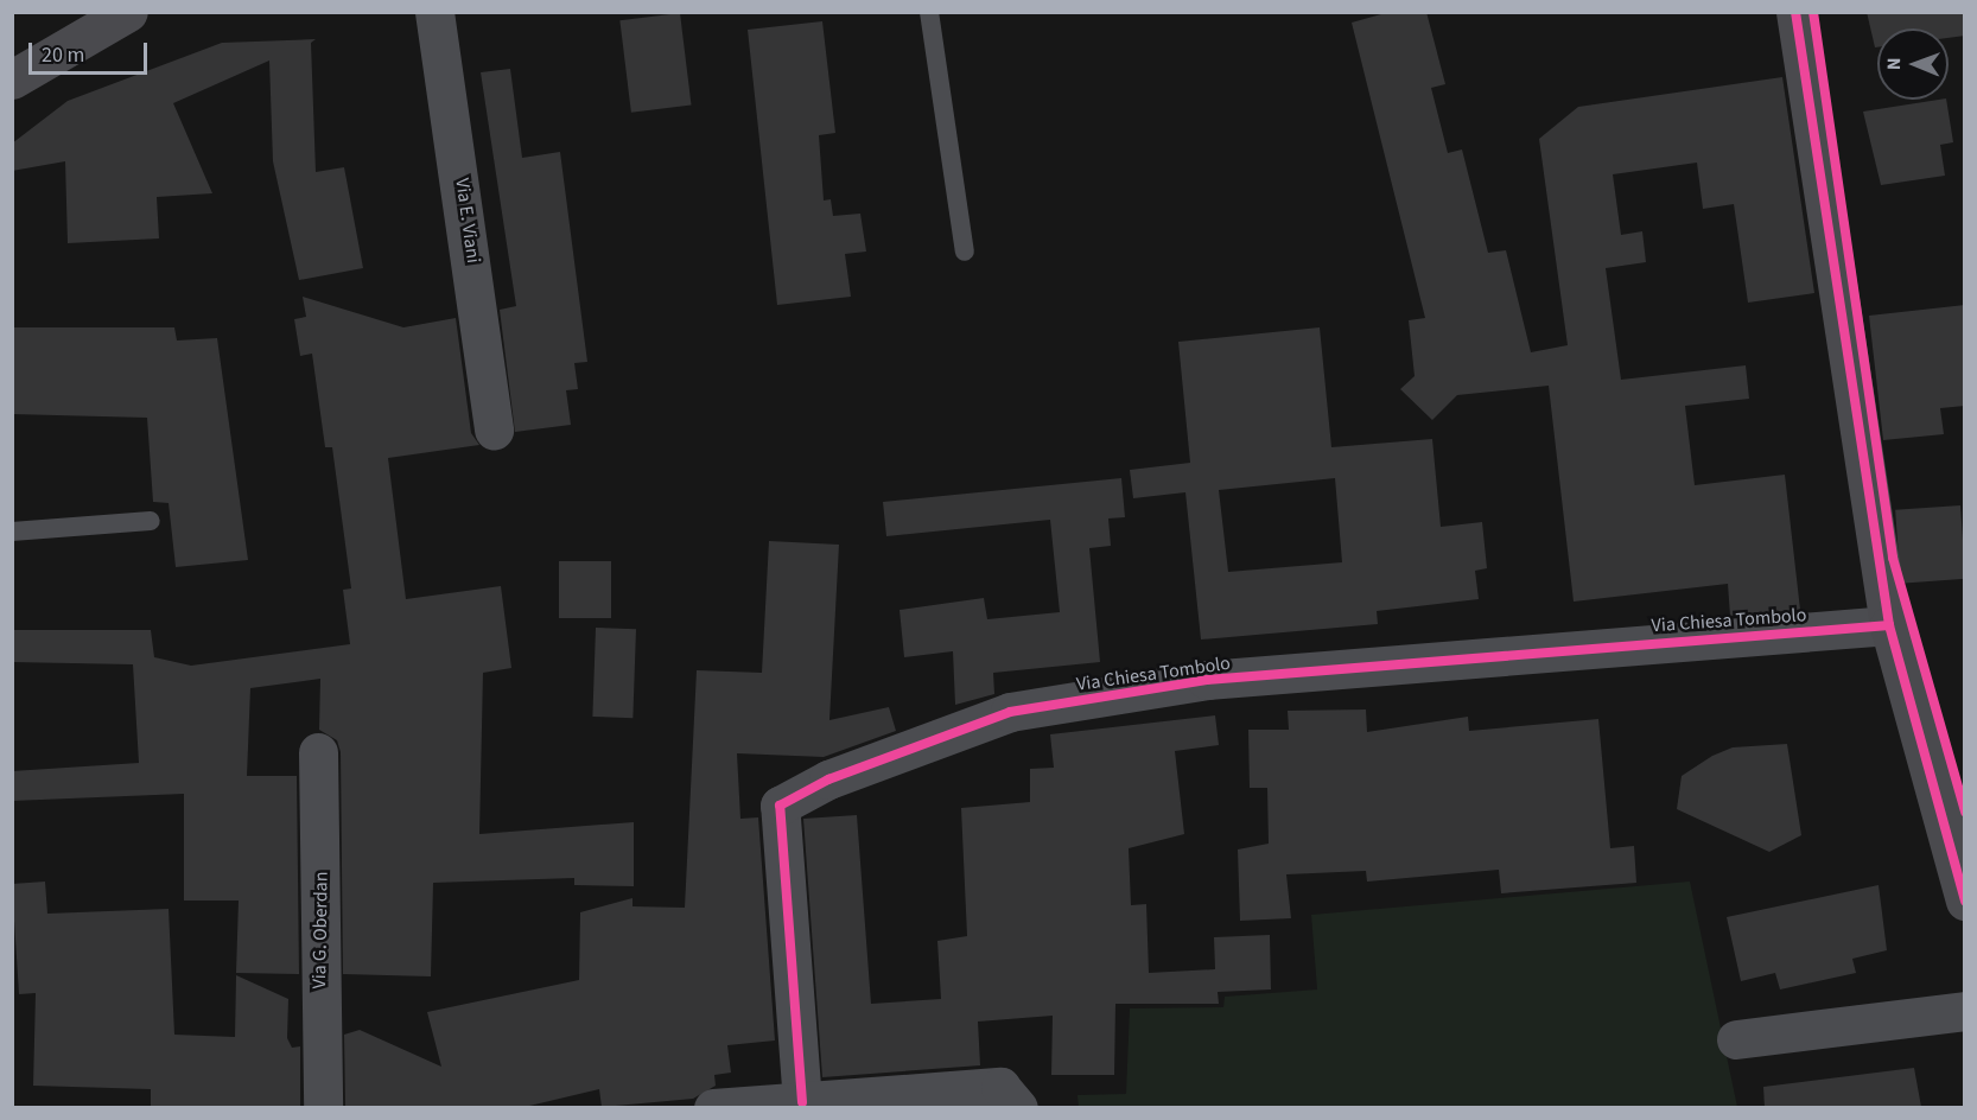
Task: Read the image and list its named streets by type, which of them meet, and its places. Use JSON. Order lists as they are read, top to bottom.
{
  "streets": {
    "street": ["Via E. Viani", "Via Chiesa Tombolo", "Via G. Oberdan"]
  },
  "scale_bar": "20 m",
  "north": "left"
}
